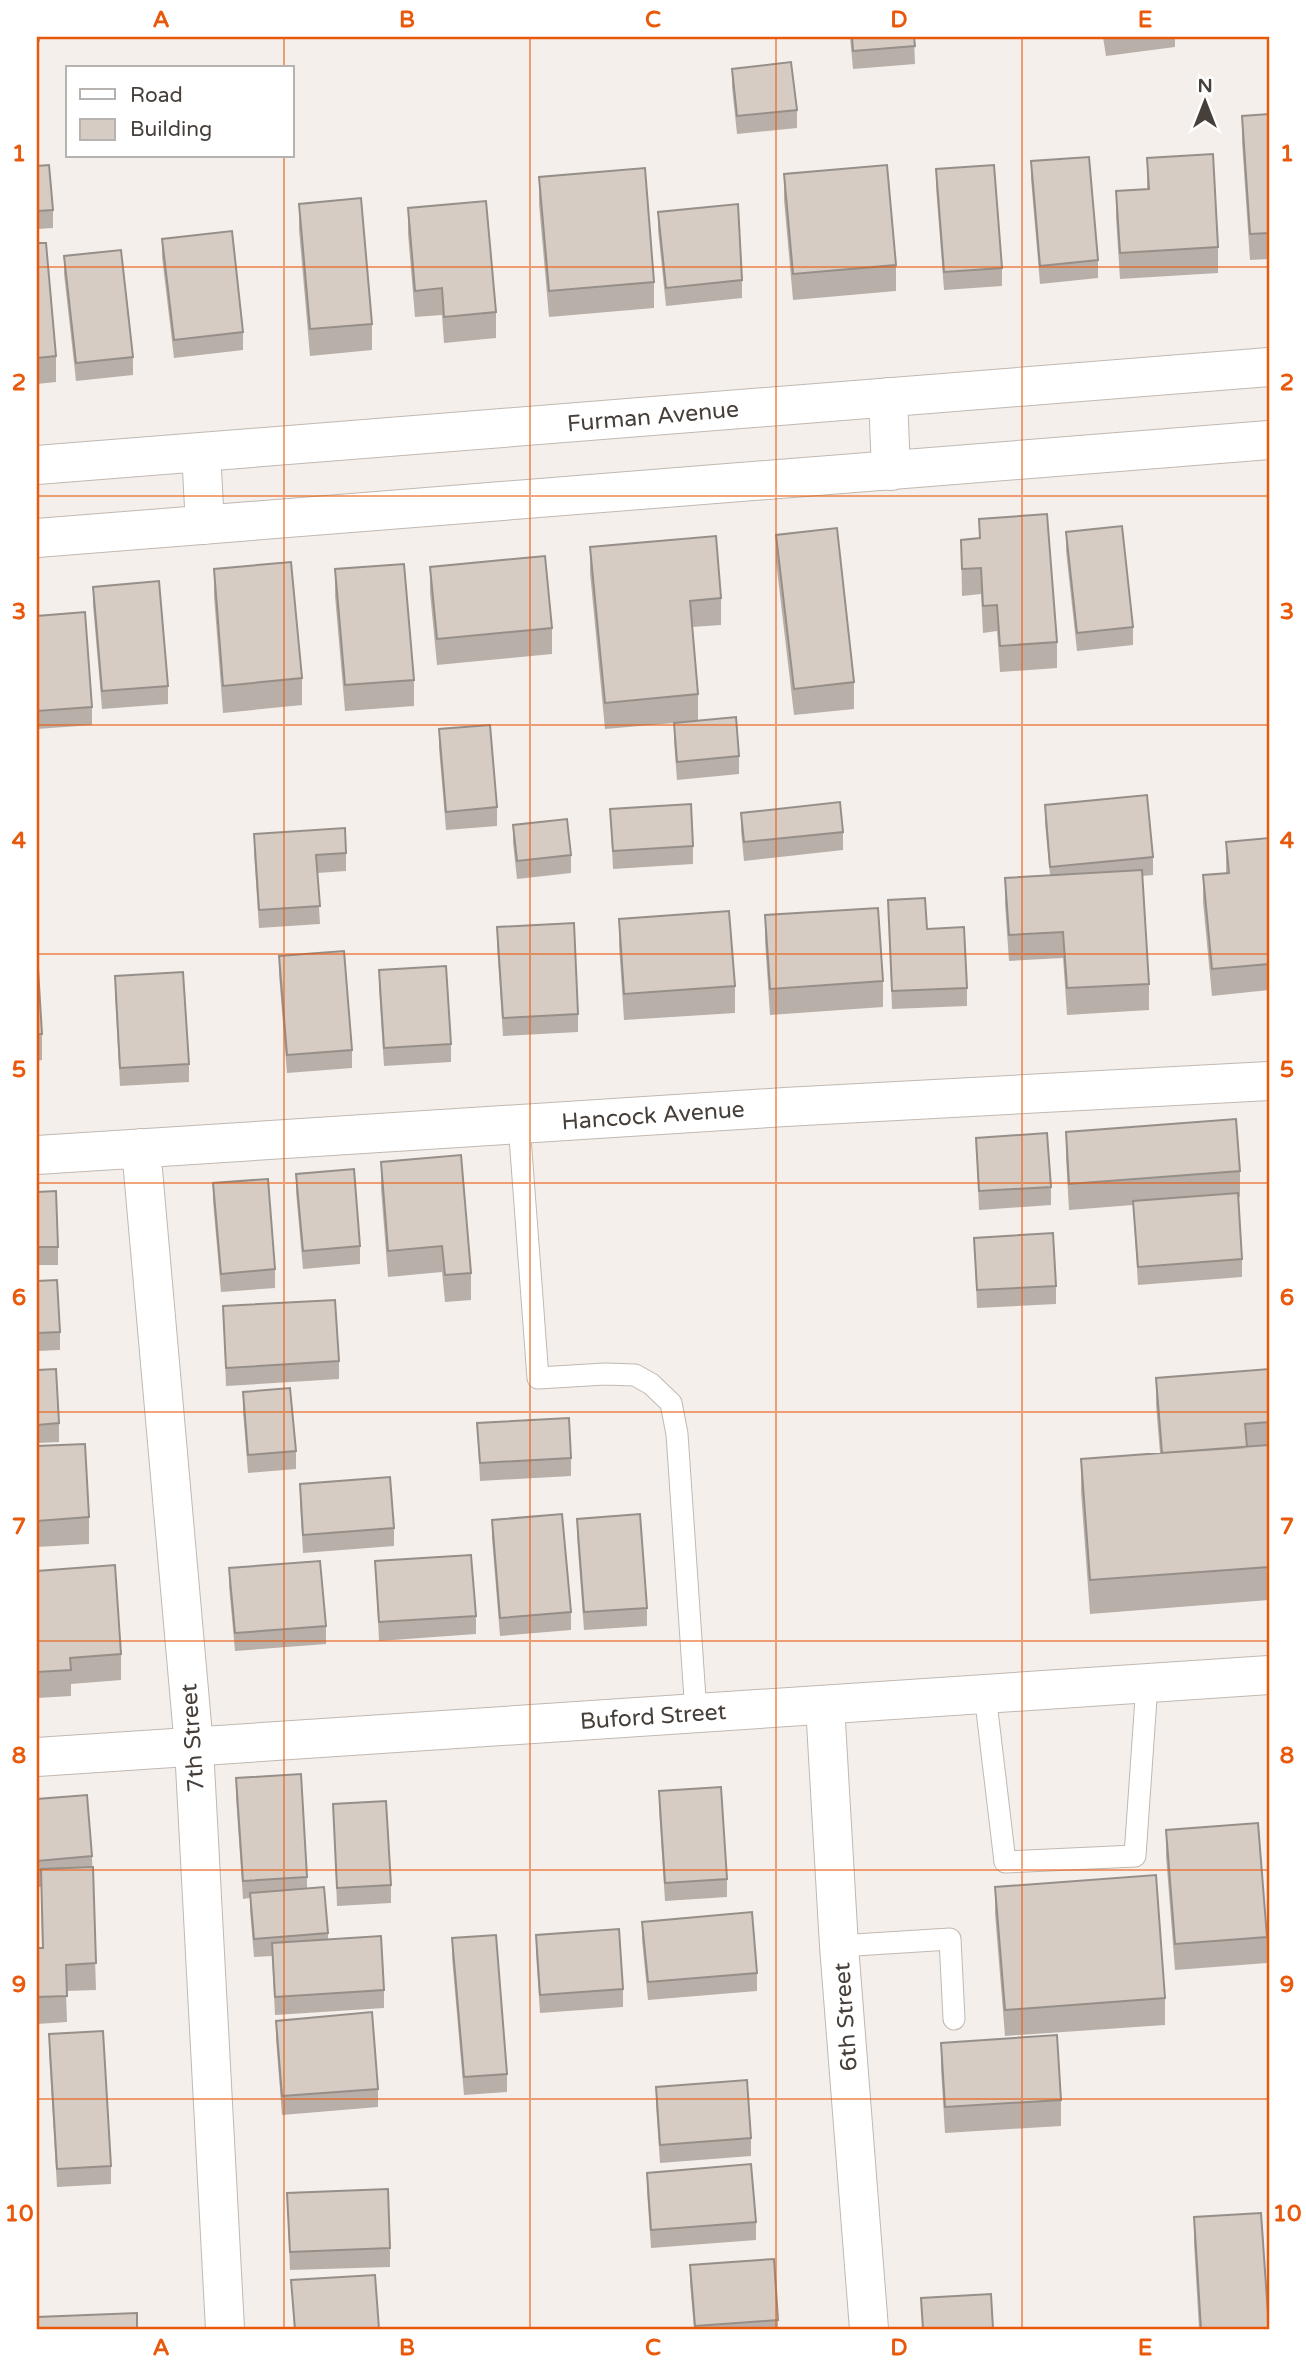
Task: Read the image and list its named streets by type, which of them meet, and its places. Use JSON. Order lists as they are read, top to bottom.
{
  "streets": {
    "street": [
      "Furman Avenue",
      "Hancock Avenue",
      "Buford Street",
      "7th Street",
      "6th Street"
    ]
  },
  "crossings": [
    ["Hancock Avenue", "7th Street"],
    ["Buford Street", "7th Street"],
    ["Buford Street", "6th Street"]
  ],
  "legend": ["Road", "Building"],
  "north": "top",
  "grid": {
    "columns": [
      "A",
      "B",
      "C",
      "D",
      "E"
    ],
    "rows": [
      "1",
      "2",
      "3",
      "4",
      "5",
      "6",
      "7",
      "8",
      "9",
      "10"
    ]
  }
}
